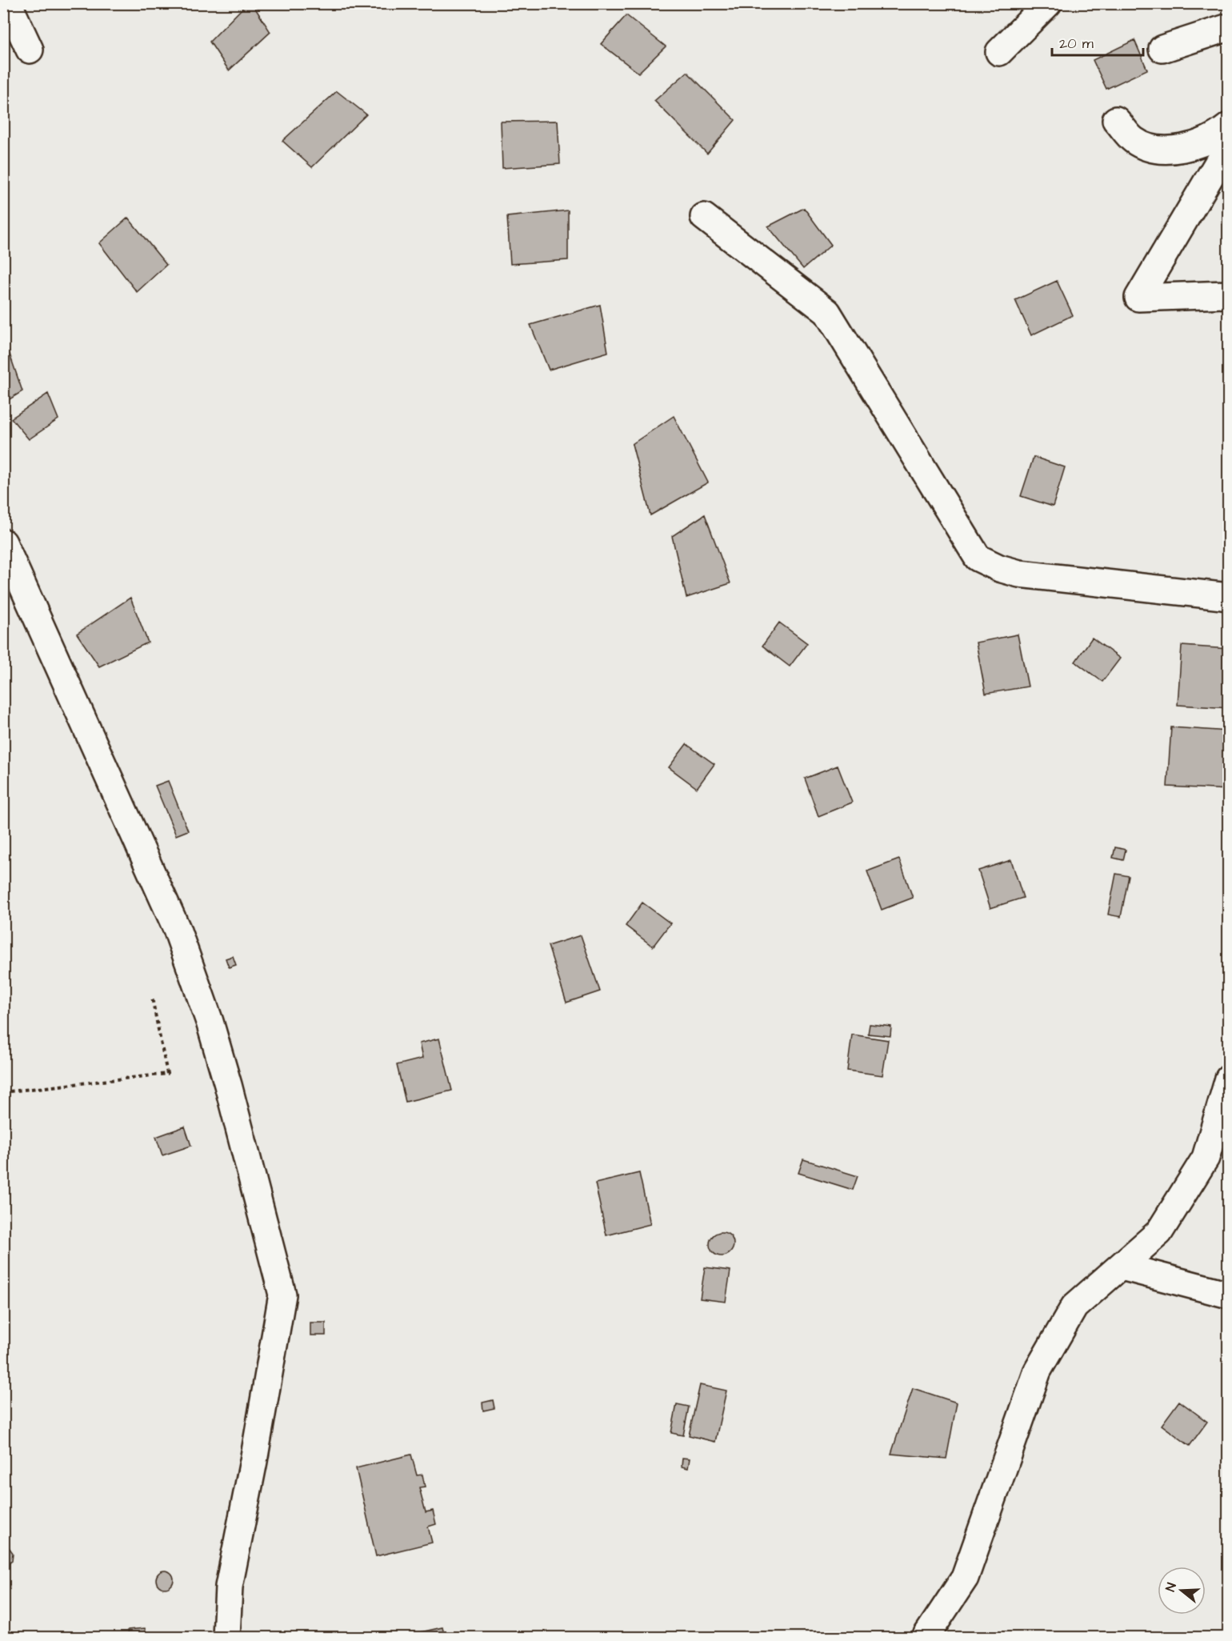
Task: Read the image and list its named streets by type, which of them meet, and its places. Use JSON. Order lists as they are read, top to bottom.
{
  "scale_bar": "20 m",
  "north": "left"
}
